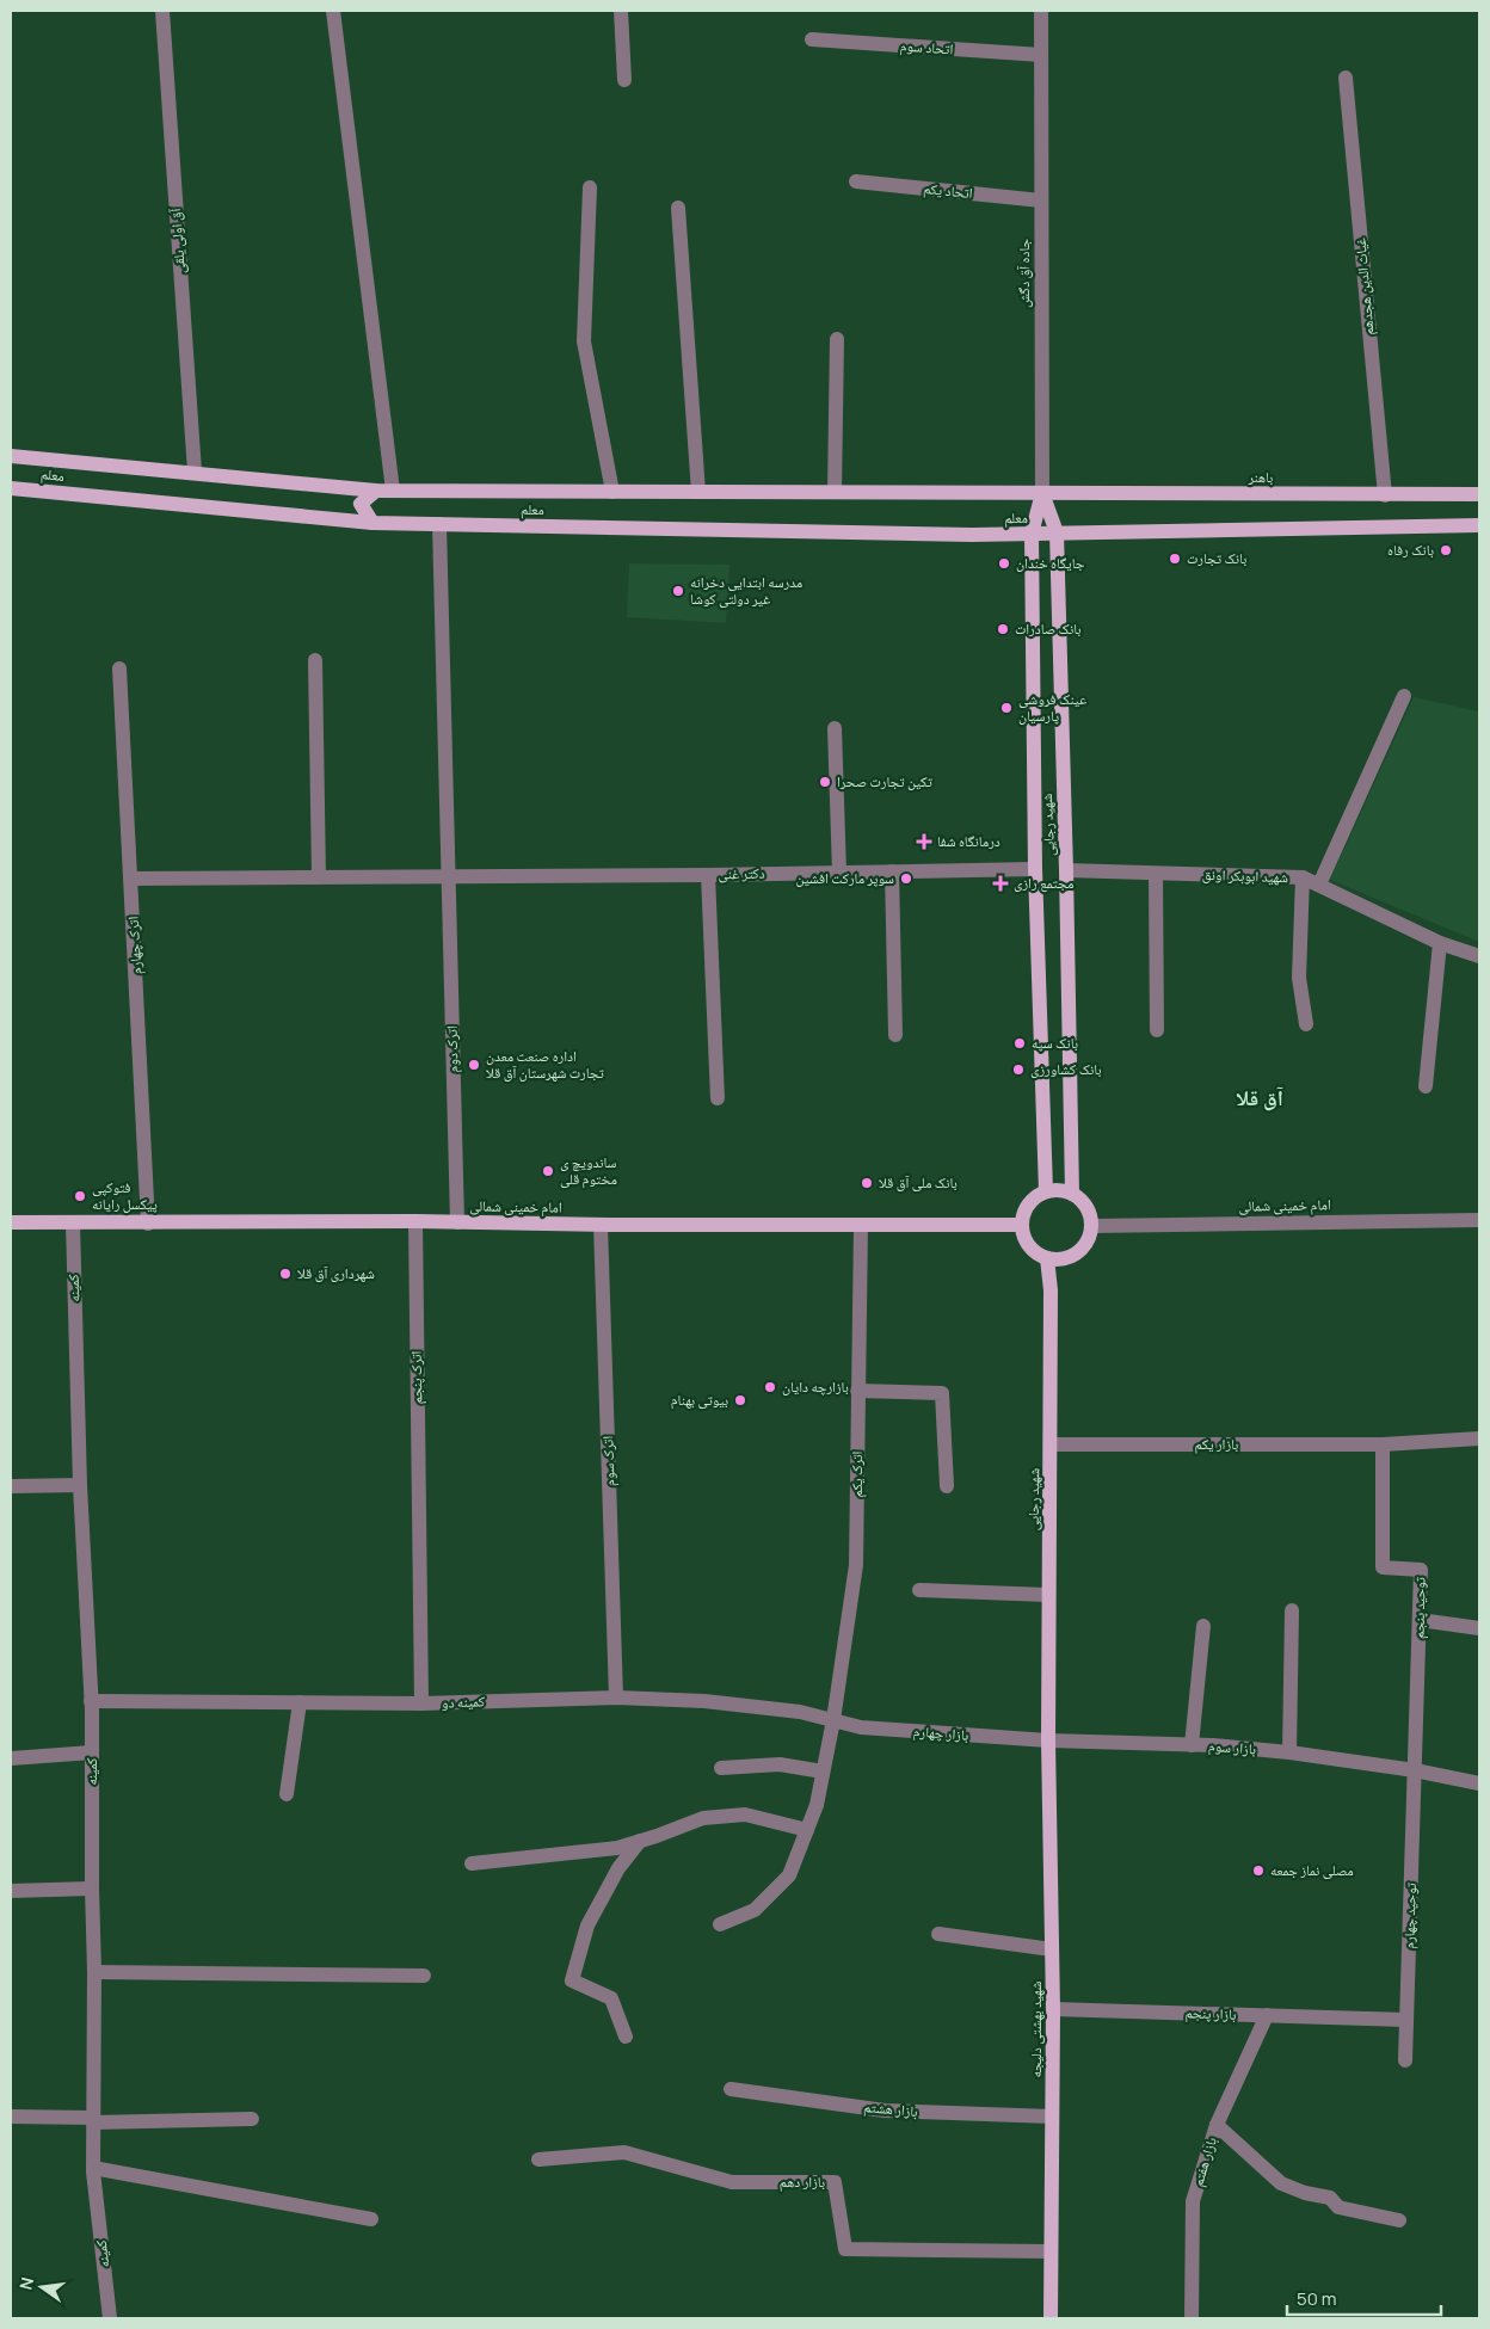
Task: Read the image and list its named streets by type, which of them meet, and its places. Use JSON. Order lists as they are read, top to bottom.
{
  "streets": {
    "main road": [
      "جاده آق دگش",
      "معلم",
      "باهنر",
      "شهید رجایی",
      "امام خمینی شمالی",
      "شهید بهشتی دلیجه"
    ],
    "street": [
      "اتحاد سوم",
      "اتحاد یکم",
      "آق اولی یلقی",
      "غیاث الدین هجدهم",
      "دکتر غنی",
      "شهید ابوبکر اونق",
      "اترک چهارم",
      "اترک دوم",
      "کمینه",
      "اترک پنجم",
      "بازار یکم",
      "اترک سوم",
      "اترک یکم",
      "توحید پنجم",
      "کمینه دو",
      "بازار چهارم",
      "بازار سوم",
      "توحید چهارم",
      "بازار پنجم",
      "بازار هشتم",
      "بازار هفتم",
      "بازار دهم"
    ]
  },
  "crossings": [
    ["اتحاد سوم", "جاده آق دگش"],
    ["اتحاد یکم", "جاده آق دگش"],
    ["آق اولی یلقی", "معلم"],
    ["جاده آق دگش", "معلم"],
    ["جاده آق دگش", "باهنر"],
    ["جاده آق دگش", "شهید رجایی"],
    ["غیاث الدین هجدهم", "باهنر"],
    ["معلم", "باهنر"],
    ["معلم", "شهید رجایی"],
    ["معلم", "اترک دوم"],
    ["باهنر", "شهید رجایی"],
    ["شهید رجایی", "دکتر غنی"],
    ["شهید رجایی", "شهید ابوبکر اونق"],
    ["شهید رجایی", "امام خمینی شمالی"],
    ["شهید رجایی", "بازار یکم"],
    ["شهید رجایی", "بازار چهارم"],
    ["شهید رجایی", "بازار سوم"],
    ["شهید رجایی", "شهید بهشتی دلیجه"],
    ["دکتر غنی", "اترک چهارم"],
    ["دکتر غنی", "اترک دوم"],
    ["اترک چهارم", "امام خمینی شمالی"],
    ["اترک دوم", "امام خمینی شمالی"],
    ["امام خمینی شمالی", "کمینه"],
    ["امام خمینی شمالی", "اترک پنجم"],
    ["امام خمینی شمالی", "اترک سوم"],
    ["امام خمینی شمالی", "اترک یکم"],
    ["کمینه", "کمینه دو"],
    ["اترک پنجم", "کمینه دو"],
    ["بازار یکم", "توحید پنجم"],
    ["اترک سوم", "کمینه دو"],
    ["اترک یکم", "کمینه دو"],
    ["اترک یکم", "بازار چهارم"],
    ["توحید پنجم", "بازار سوم"],
    ["توحید پنجم", "توحید چهارم"],
    ["کمینه دو", "بازار چهارم"],
    ["بازار چهارم", "بازار سوم"],
    ["بازار چهارم", "شهید بهشتی دلیجه"],
    ["بازار سوم", "توحید چهارم"],
    ["بازار سوم", "شهید بهشتی دلیجه"],
    ["توحید چهارم", "بازار پنجم"],
    ["بازار پنجم", "شهید بهشتی دلیجه"],
    ["بازار پنجم", "بازار هفتم"],
    ["شهید بهشتی دلیجه", "بازار هشتم"],
    ["شهید بهشتی دلیجه", "بازار دهم"]
  ],
  "districts": ["آق قلا"],
  "places": {
    "other": [
      "بانک رفاه",
      "بانک تجارت",
      "جایگاه خندان",
      "مدرسه ابتدایی دخرانه غیر دولتی کوشا",
      "بانک صادرات",
      "عینک فروشی پارسیان",
      "تکین تجارت صحرا",
      "سوپر مارکت افشین",
      "بانک سپه",
      "اداره صنعت معدن تجارت شهرستان آق قلا",
      "بانک کشاورزی",
      "ساندویچ ی مختوم قلی",
      "بانک ملی آق قلا",
      "فتوکپی پیکسل رایانه",
      "شهرداری آق قلا",
      "بازارچه دایان",
      "بیوتی بهنام",
      "مصلی نماز جمعه"
    ],
    "health": ["درمانگاه شفا", "مجتمع رازی"]
  },
  "scale_bar": "50 m",
  "north": "left"
}
